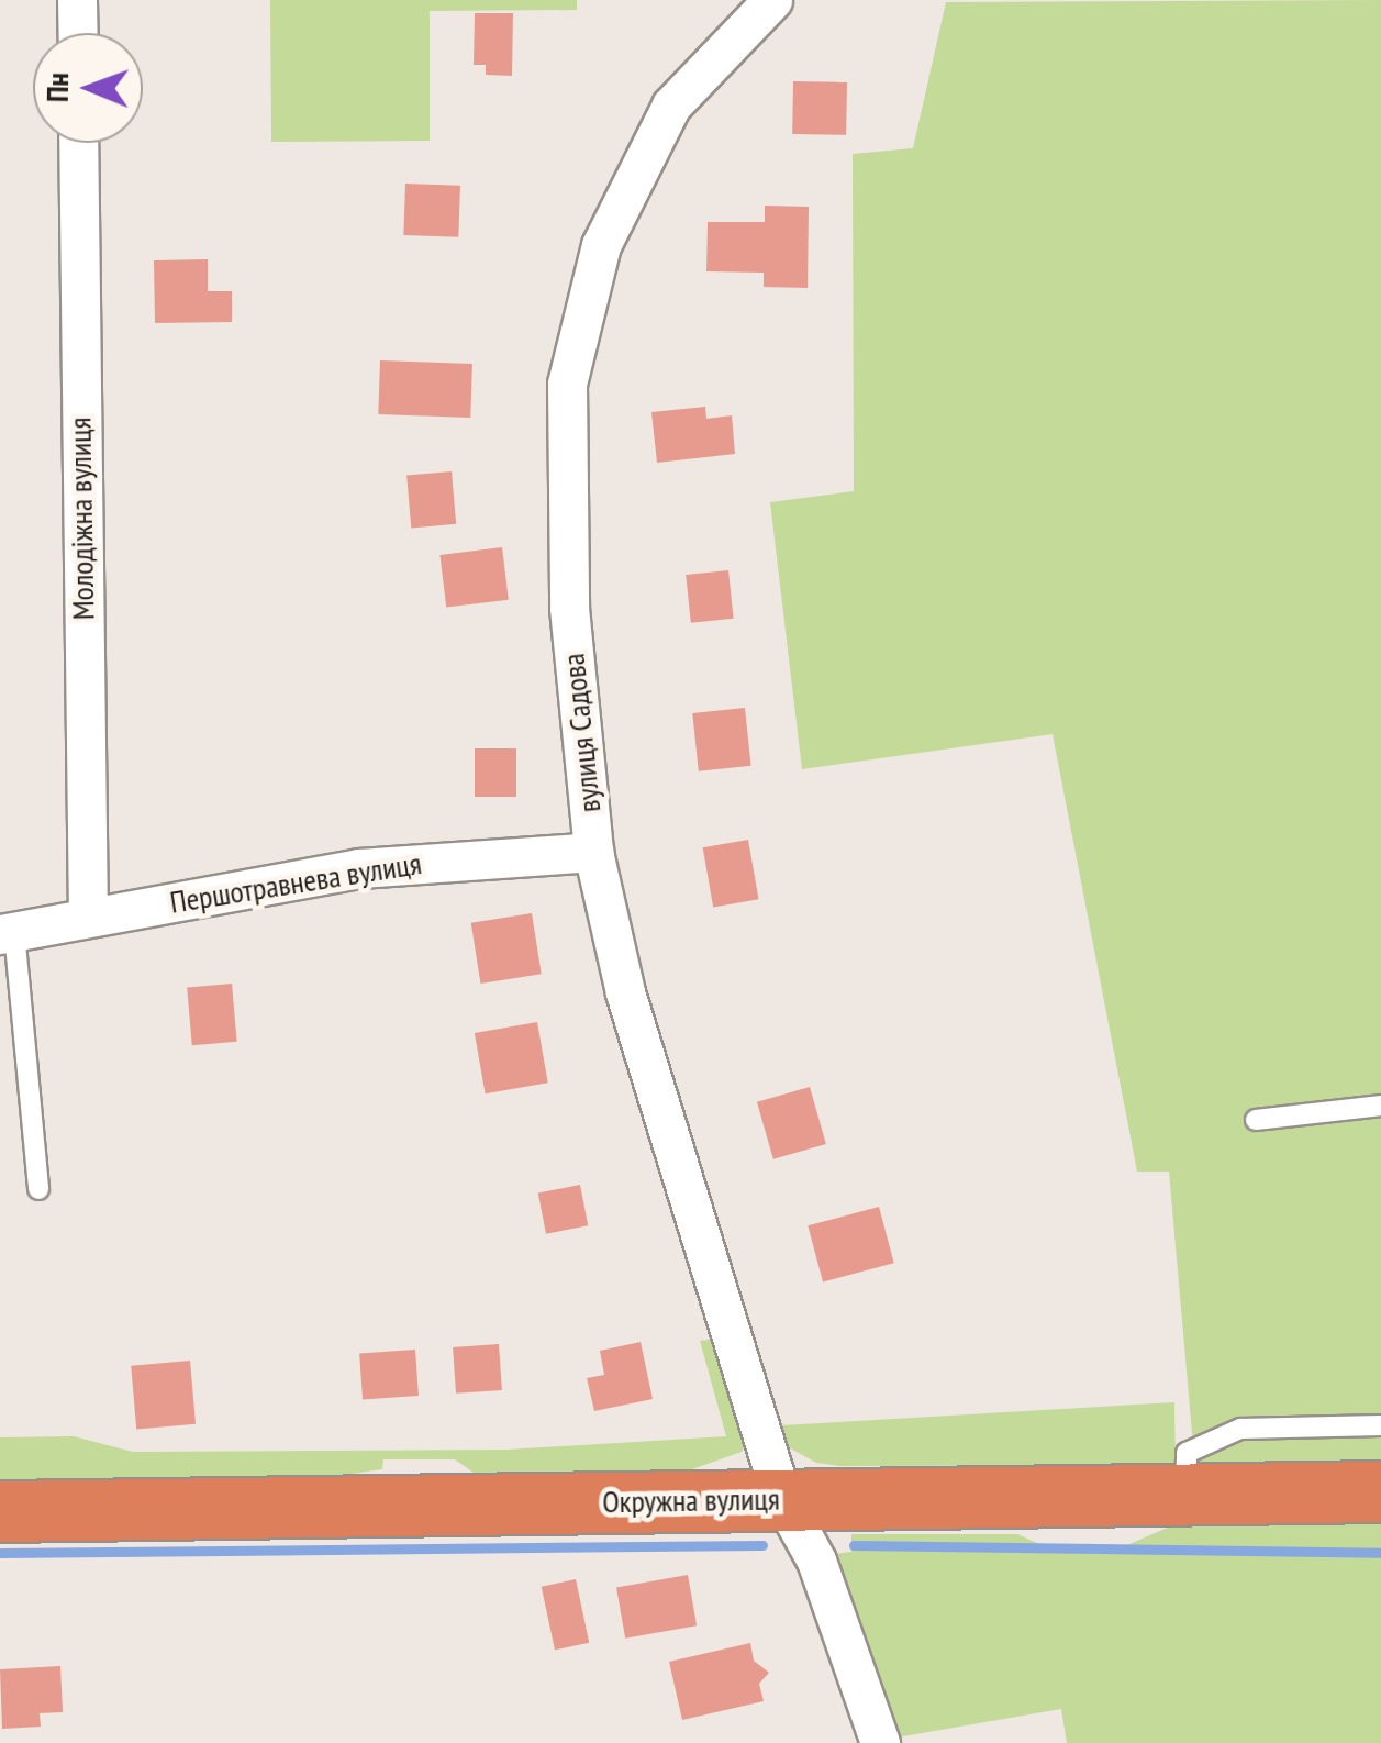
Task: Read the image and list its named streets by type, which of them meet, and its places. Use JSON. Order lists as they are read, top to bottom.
{
  "streets": {
    "highway": ["Окружна вулиця"],
    "street": ["Молодіжна вулиця", "вулиця Садова", "Першотравнева вулиця"]
  },
  "crossings": [
    ["Молодіжна вулиця", "Першотравнева вулиця"],
    ["вулиця Садова", "Першотравнева вулиця"],
    ["вулиця Садова", "Окружна вулиця"]
  ],
  "north": "left"
}
